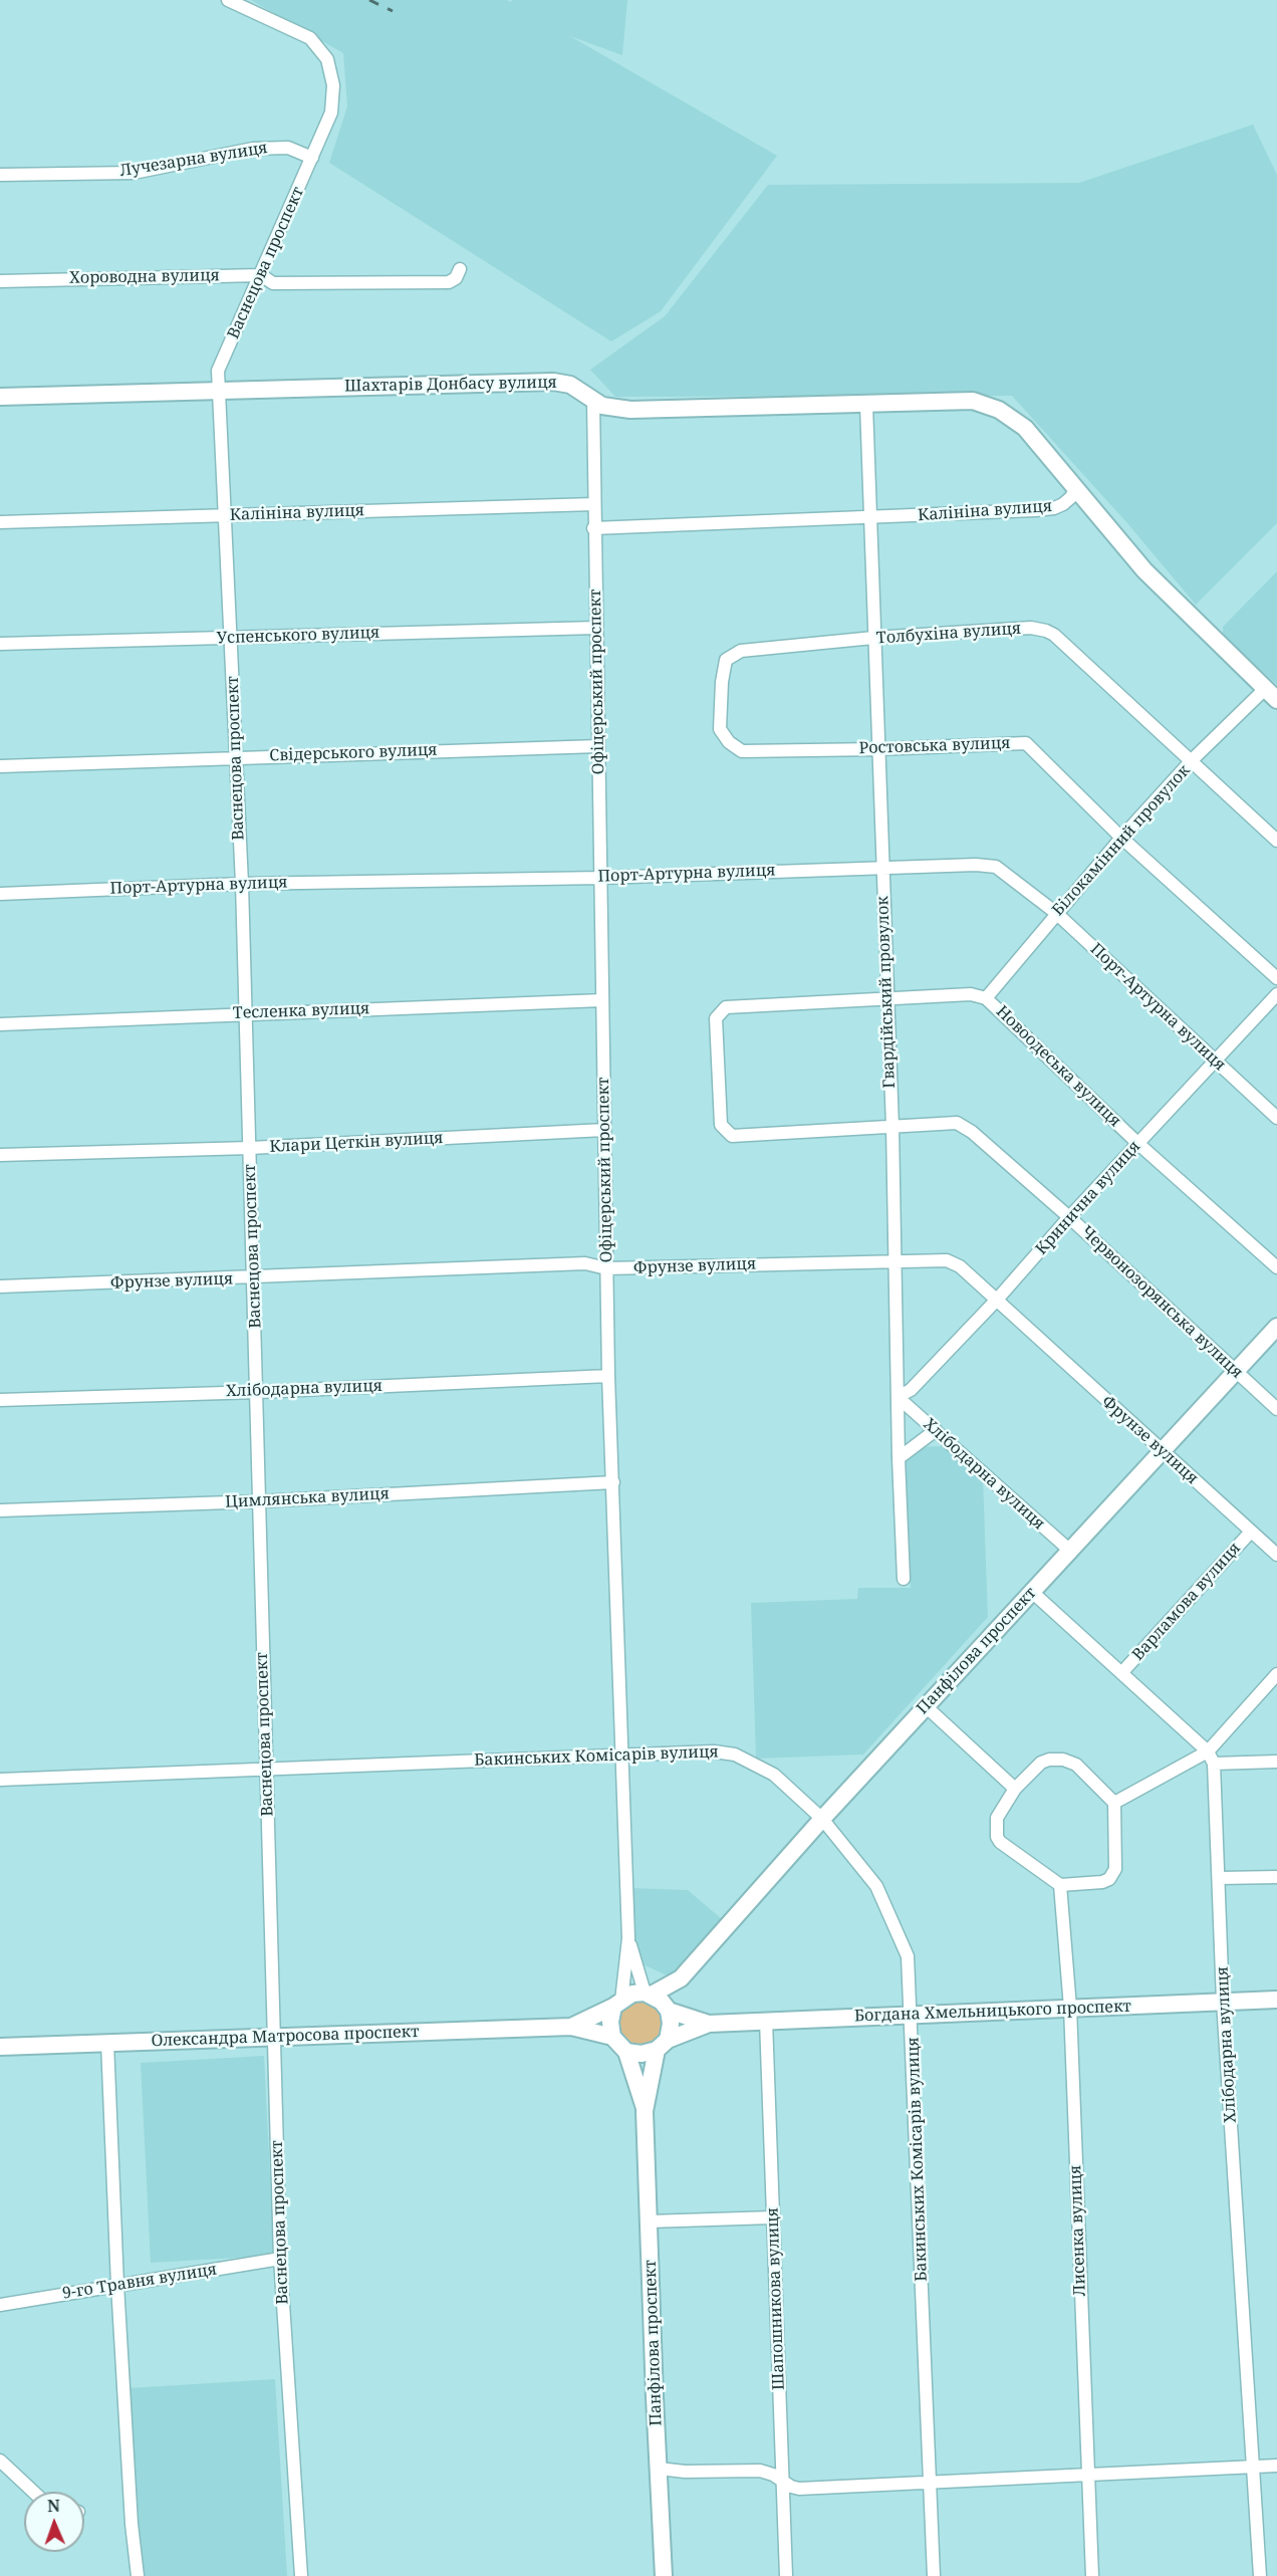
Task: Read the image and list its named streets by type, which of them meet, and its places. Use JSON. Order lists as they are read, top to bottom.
{
  "streets": {
    "main road": [
      "Шахтарів Донбасу вулиця",
      "Панфілова проспект",
      "Богдана Хмельницького проспект",
      "Олександра Матросова проспект"
    ],
    "street": [
      "Лучезарна вулиця",
      "Васнецова проспект",
      "Хороводна вулиця",
      "Калініна вулиця",
      "Толбухіна вулиця",
      "Успенського вулиця",
      "Офіцерський проспект",
      "Ростовська вулиця",
      "Свідерського вулиця",
      "Білокамінний провулок",
      "Порт-Артурна вулиця",
      "Гвардійський провулок",
      "Тесленка вулиця",
      "Новоодеська вулиця",
      "Клари Цеткін вулиця",
      "Кринична вулиця",
      "Фрунзе вулиця",
      "Червонозорянська вулиця",
      "Хлібодарна вулиця",
      "Цимлянська вулиця",
      "Варламова вулиця",
      "Бакинських Комісарів вулиця",
      "Лисенка вулиця",
      "9-го Травня вулиця",
      "Шапошникова вулиця"
    ]
  },
  "crossings": [
    ["Лучезарна вулиця", "Васнецова проспект"],
    ["Васнецова проспект", "Хороводна вулиця"],
    ["Васнецова проспект", "Шахтарів Донбасу вулиця"],
    ["Васнецова проспект", "Калініна вулиця"],
    ["Васнецова проспект", "Успенського вулиця"],
    ["Васнецова проспект", "Свідерського вулиця"],
    ["Васнецова проспект", "Порт-Артурна вулиця"],
    ["Васнецова проспект", "Тесленка вулиця"],
    ["Васнецова проспект", "Клари Цеткін вулиця"],
    ["Васнецова проспект", "Фрунзе вулиця"],
    ["Васнецова проспект", "Хлібодарна вулиця"],
    ["Васнецова проспект", "Цимлянська вулиця"],
    ["Васнецова проспект", "Бакинських Комісарів вулиця"],
    ["Васнецова проспект", "Олександра Матросова проспект"],
    ["Васнецова проспект", "9-го Травня вулиця"],
    ["Шахтарів Донбасу вулиця", "Калініна вулиця"],
    ["Шахтарів Донбасу вулиця", "Офіцерський проспект"],
    ["Шахтарів Донбасу вулиця", "Гвардійський провулок"],
    ["Калініна вулиця", "Офіцерський проспект"],
    ["Калініна вулиця", "Гвардійський провулок"],
    ["Толбухіна вулиця", "Ростовська вулиця"],
    ["Толбухіна вулиця", "Білокамінний провулок"],
    ["Толбухіна вулиця", "Гвардійський провулок"],
    ["Успенського вулиця", "Офіцерський проспект"],
    ["Офіцерський проспект", "Свідерського вулиця"],
    ["Офіцерський проспект", "Порт-Артурна вулиця"],
    ["Офіцерський проспект", "Тесленка вулиця"],
    ["Офіцерський проспект", "Клари Цеткін вулиця"],
    ["Офіцерський проспект", "Фрунзе вулиця"],
    ["Офіцерський проспект", "Хлібодарна вулиця"],
    ["Офіцерський проспект", "Цимлянська вулиця"],
    ["Офіцерський проспект", "Бакинських Комісарів вулиця"],
    ["Ростовська вулиця", "Білокамінний провулок"],
    ["Ростовська вулиця", "Гвардійський провулок"],
    ["Білокамінний провулок", "Порт-Артурна вулиця"],
    ["Білокамінний провулок", "Новоодеська вулиця"],
    ["Порт-Артурна вулиця", "Гвардійський провулок"],
    ["Порт-Артурна вулиця", "Кринична вулиця"],
    ["Гвардійський провулок", "Новоодеська вулиця"],
    ["Гвардійський провулок", "Кринична вулиця"],
    ["Гвардійський провулок", "Фрунзе вулиця"],
    ["Гвардійський провулок", "Червонозорянська вулиця"],
    ["Гвардійський провулок", "Хлібодарна вулиця"],
    ["Новоодеська вулиця", "Кринична вулиця"],
    ["Новоодеська вулиця", "Червонозорянська вулиця"],
    ["Кринична вулиця", "Фрунзе вулиця"],
    ["Кринична вулиця", "Червонозорянська вулиця"],
    ["Кринична вулиця", "Хлібодарна вулиця"],
    ["Фрунзе вулиця", "Варламова вулиця"],
    ["Фрунзе вулиця", "Панфілова проспект"],
    ["Червонозорянська вулиця", "Панфілова проспект"],
    ["Хлібодарна вулиця", "Варламова вулиця"],
    ["Хлібодарна вулиця", "Панфілова проспект"],
    ["Хлібодарна вулиця", "Богдана Хмельницького проспект"],
    ["Панфілова проспект", "Бакинських Комісарів вулиця"],
    ["Бакинських Комісарів вулиця", "Богдана Хмельницького проспект"],
    ["Богдана Хмельницького проспект", "Лисенка вулиця"],
    ["Богдана Хмельницького проспект", "Шапошникова вулиця"]
  ],
  "north": "top"
}
